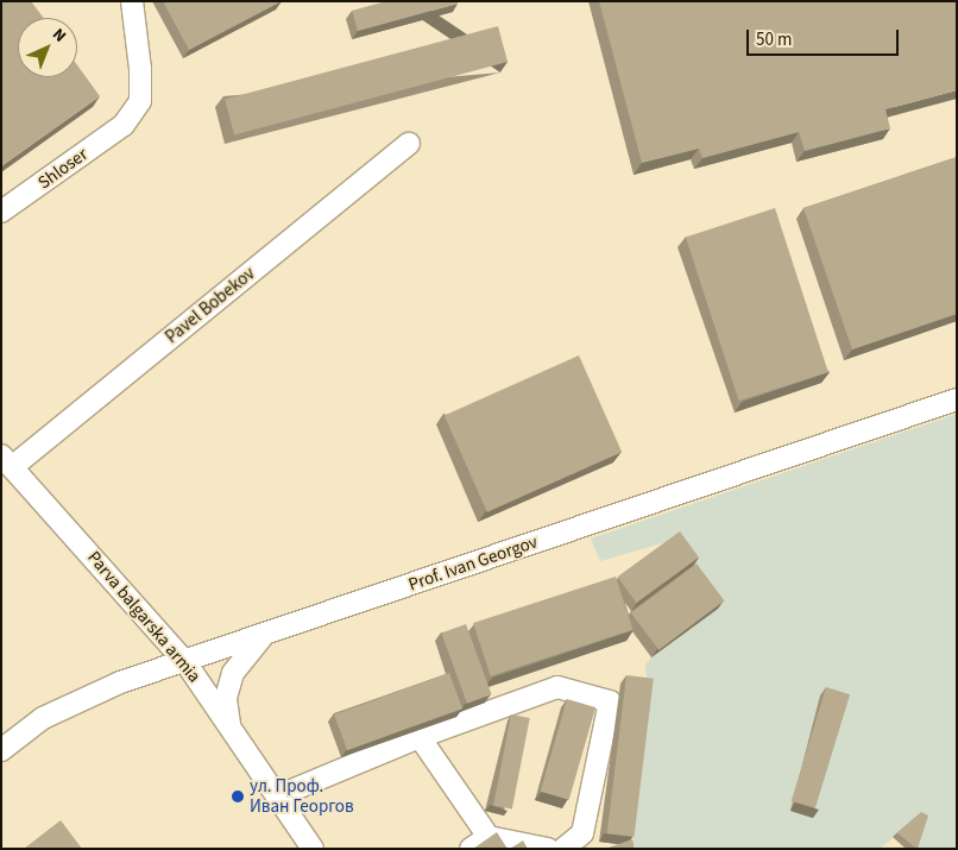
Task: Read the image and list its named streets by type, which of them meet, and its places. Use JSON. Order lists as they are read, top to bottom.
{
  "streets": {
    "street": [
      "Shloser",
      "Pavel Bobekov",
      "Prof. Ivan Georgov",
      "Parva balgarska armia"
    ]
  },
  "crossings": [
    ["Pavel Bobekov", "Parva balgarska armia"],
    ["Prof. Ivan Georgov", "Parva balgarska armia"]
  ],
  "places": ["ул. Проф. Иван Георгов"],
  "scale_bar": "50 m",
  "north": "top right"
}
